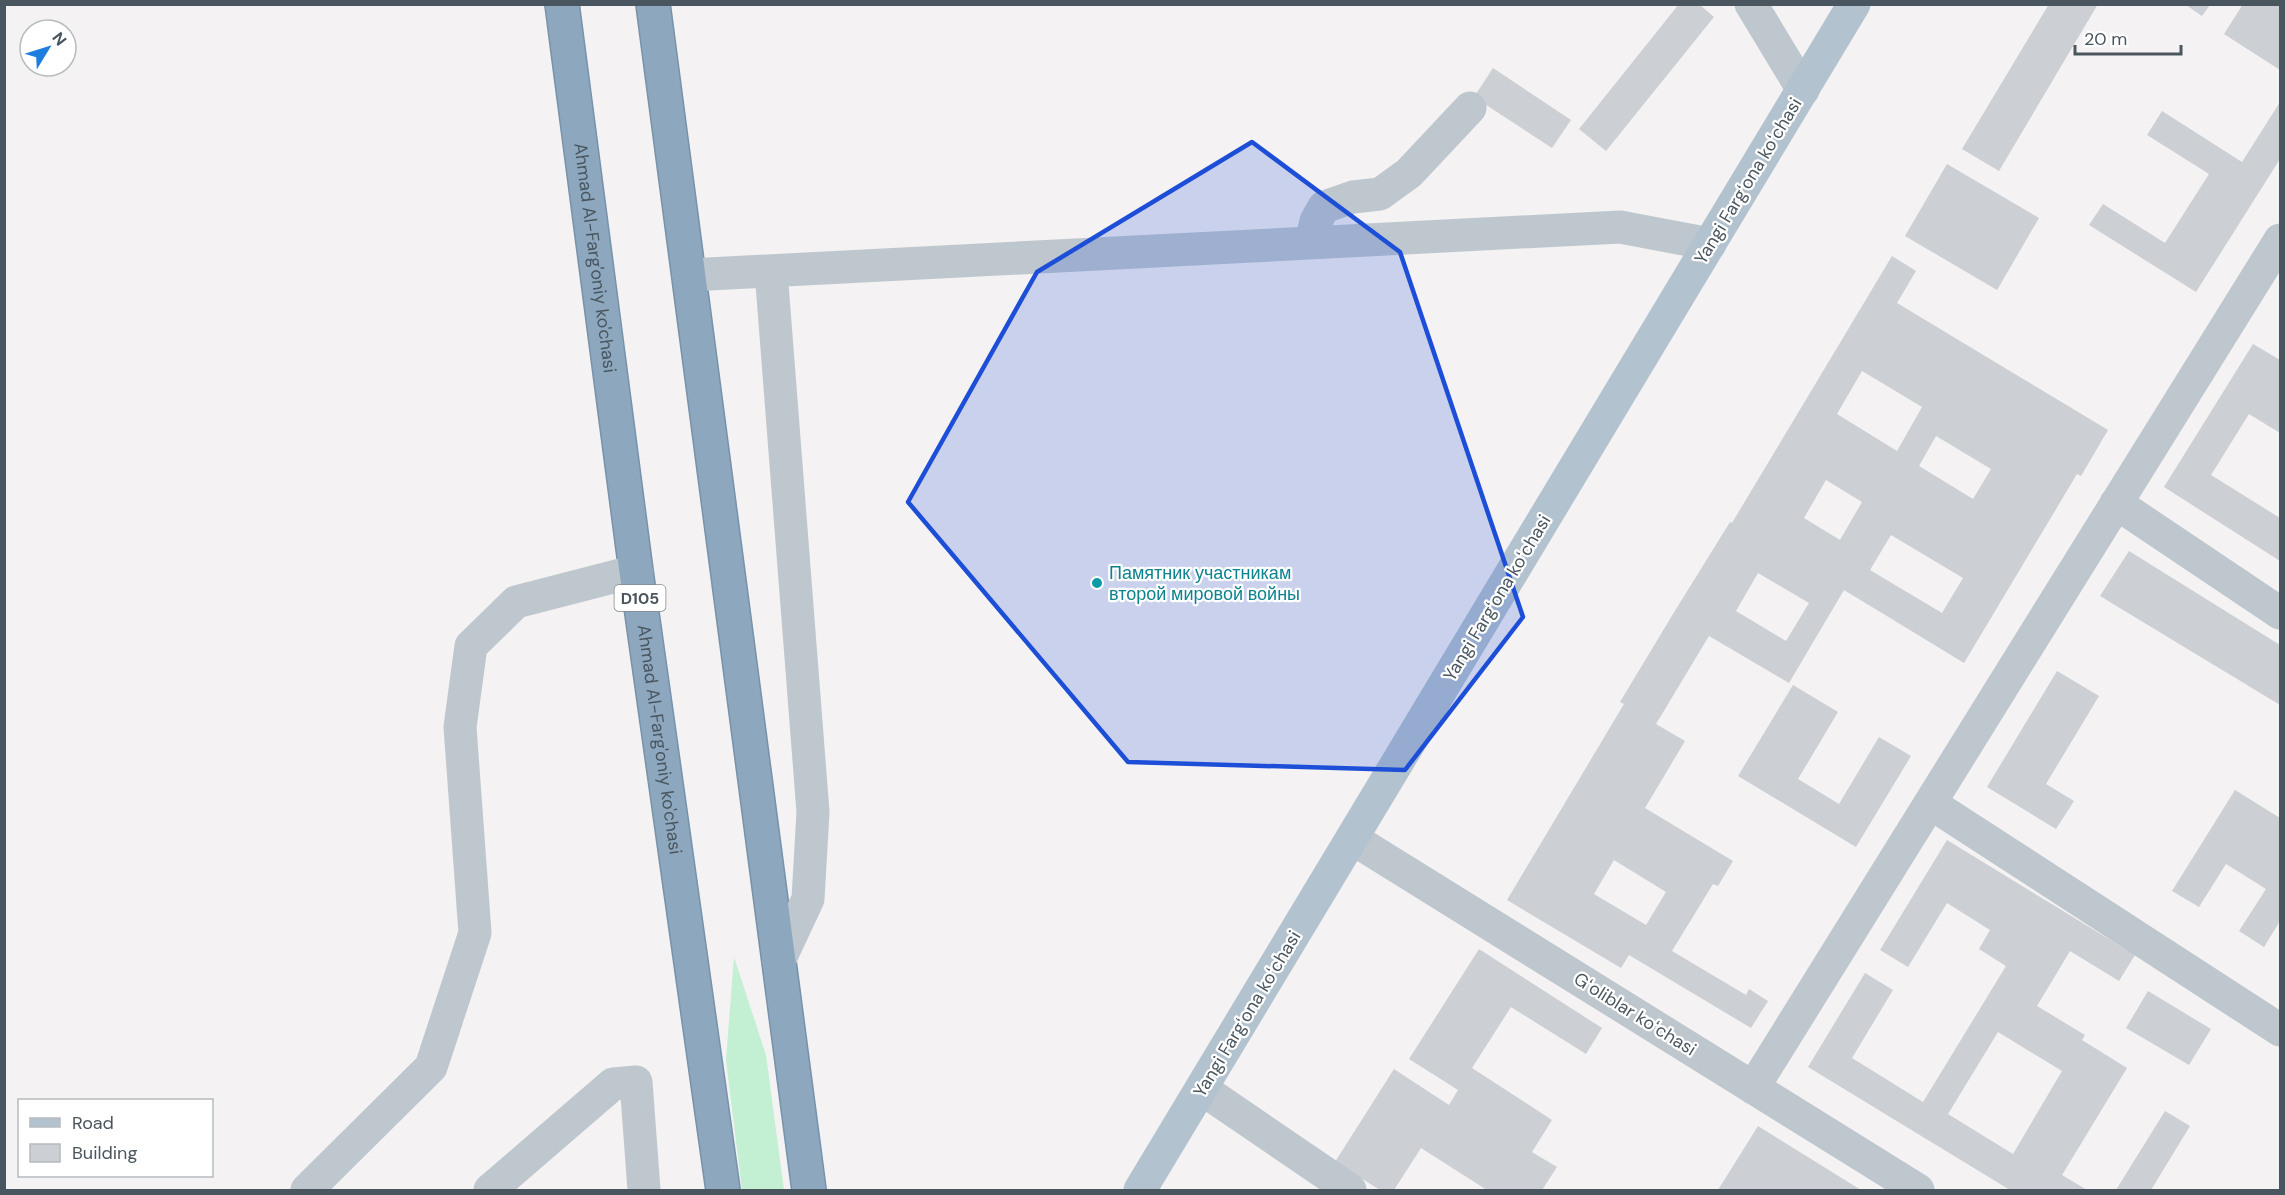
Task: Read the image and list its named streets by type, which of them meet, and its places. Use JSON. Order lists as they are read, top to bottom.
{
  "streets": {
    "highway": ["Ahmad Al-Farg'oniy ko'chasi", "D105"],
    "main road": ["Yangi Fargʻona koʻchasi"],
    "street": ["Gʻoliblar koʻchasi"]
  },
  "crossings": [
    ["Yangi Fargʻona koʻchasi", "Gʻoliblar koʻchasi"]
  ],
  "places": ["Памятник участникам второй мировой войны"],
  "legend": ["Road", "Building"],
  "scale_bar": "20 m",
  "north": "top right"
}
